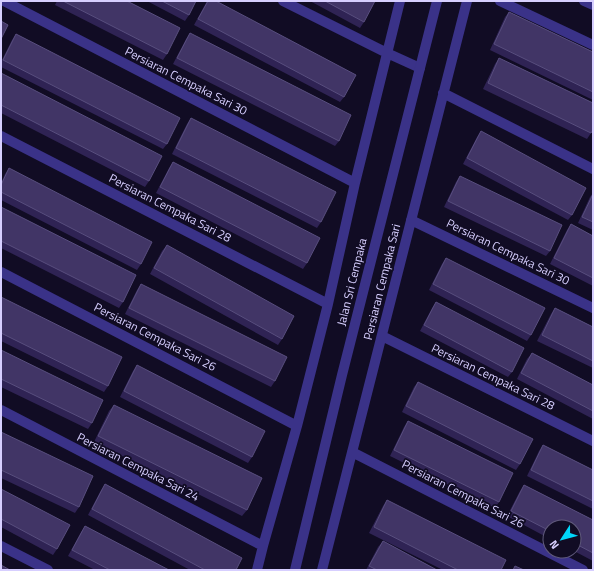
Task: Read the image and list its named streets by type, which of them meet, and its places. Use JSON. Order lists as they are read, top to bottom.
{
  "streets": {
    "street": [
      "Persiaran Cempaka Sari 30",
      "Persiaran Cempaka Sari 28",
      "Jalan Sri Cempaka",
      "Persiaran Cempaka Sari",
      "Persiaran Cempaka Sari 26",
      "Persiaran Cempaka Sari 24"
    ]
  },
  "crossings": [
    ["Persiaran Cempaka Sari 30", "Persiaran Cempaka Sari"],
    ["Persiaran Cempaka Sari 28", "Persiaran Cempaka Sari"],
    ["Persiaran Cempaka Sari", "Persiaran Cempaka Sari 26"]
  ],
  "north": "bottom left"
}
